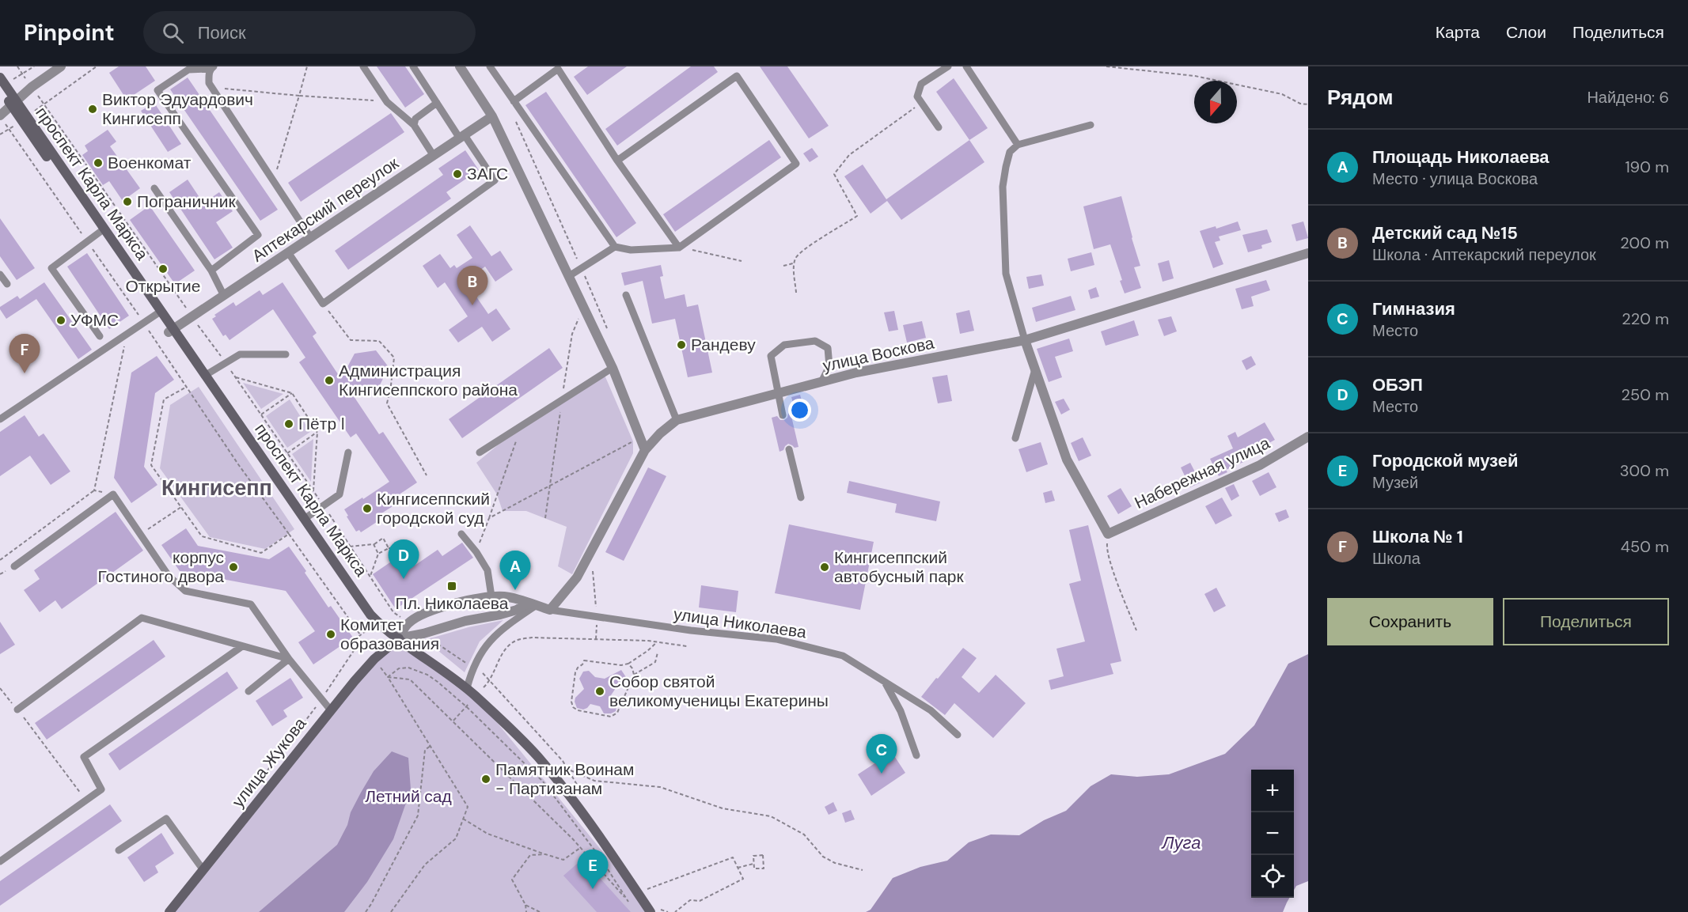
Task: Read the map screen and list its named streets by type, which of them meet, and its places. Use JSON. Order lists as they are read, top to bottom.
{
  "streets": {
    "main road": ["проспект Карла Маркса", "улица Жукова"],
    "street": ["Аптекарский переулок", "улица Воскова", "Набережная улица"],
    "lane": ["улица Николаева"]
  },
  "crossings": [
    ["проспект Карла Маркса", "Аптекарский переулок"],
    ["проспект Карла Маркса", "улица Жукова"],
    ["улица Воскова", "улица Николаева"]
  ],
  "districts": ["Кингисепп"],
  "water": ["Луга"],
  "parks": ["Летний сад"],
  "places": {
    "other": [
      "Виктор Эдуардович Кингисепп",
      "Военкомат",
      "ЗАГС",
      "Пограничник",
      "Открытие",
      "УФМС",
      "Рандеву",
      "Администрация Кингисеппского района",
      "Пётр I",
      "Кингисеппский городской суд",
      "корпус Гостиного двора",
      "Кингисеппский автобусный парк",
      "Комитет образования",
      "Собор святой великомученицы Екатерины",
      "Памятник Воинам - Партизанам"
    ],
    "transit": ["Пл. Николаева"]
  },
  "north": "bottom",
  "page": {
    "header": "Pinpoint",
    "search": "Поиск",
    "nav": ["Карта", "Слои", "Поделиться"],
    "heading": ["Рядом", "Найдено: 6"],
    "list": [
      {
        "mark": "A",
        "name": "Площадь Николаева",
        "note": "Место · улица Воскова",
        "value": "190 m"
      },
      {
        "mark": "B",
        "name": "Детский сад №15",
        "note": "Школа · Аптекарский переулок",
        "value": "200 m"
      },
      {
        "mark": "C",
        "name": "Гимназия",
        "note": "Место",
        "value": "220 m"
      },
      {
        "mark": "D",
        "name": "ОБЭП",
        "note": "Место",
        "value": "250 m"
      },
      {
        "mark": "E",
        "name": "Городской музей",
        "note": "Музей",
        "value": "300 m"
      },
      {
        "mark": "F",
        "name": "Школа № 1",
        "note": "Школа",
        "value": "450 m"
      }
    ],
    "pins": [
      "B",
      "F",
      "D",
      "A",
      "C",
      "E"
    ],
    "buttons": ["Сохранить", "Поделиться"],
    "map_buttons": ["+", "−"]
  }
}
